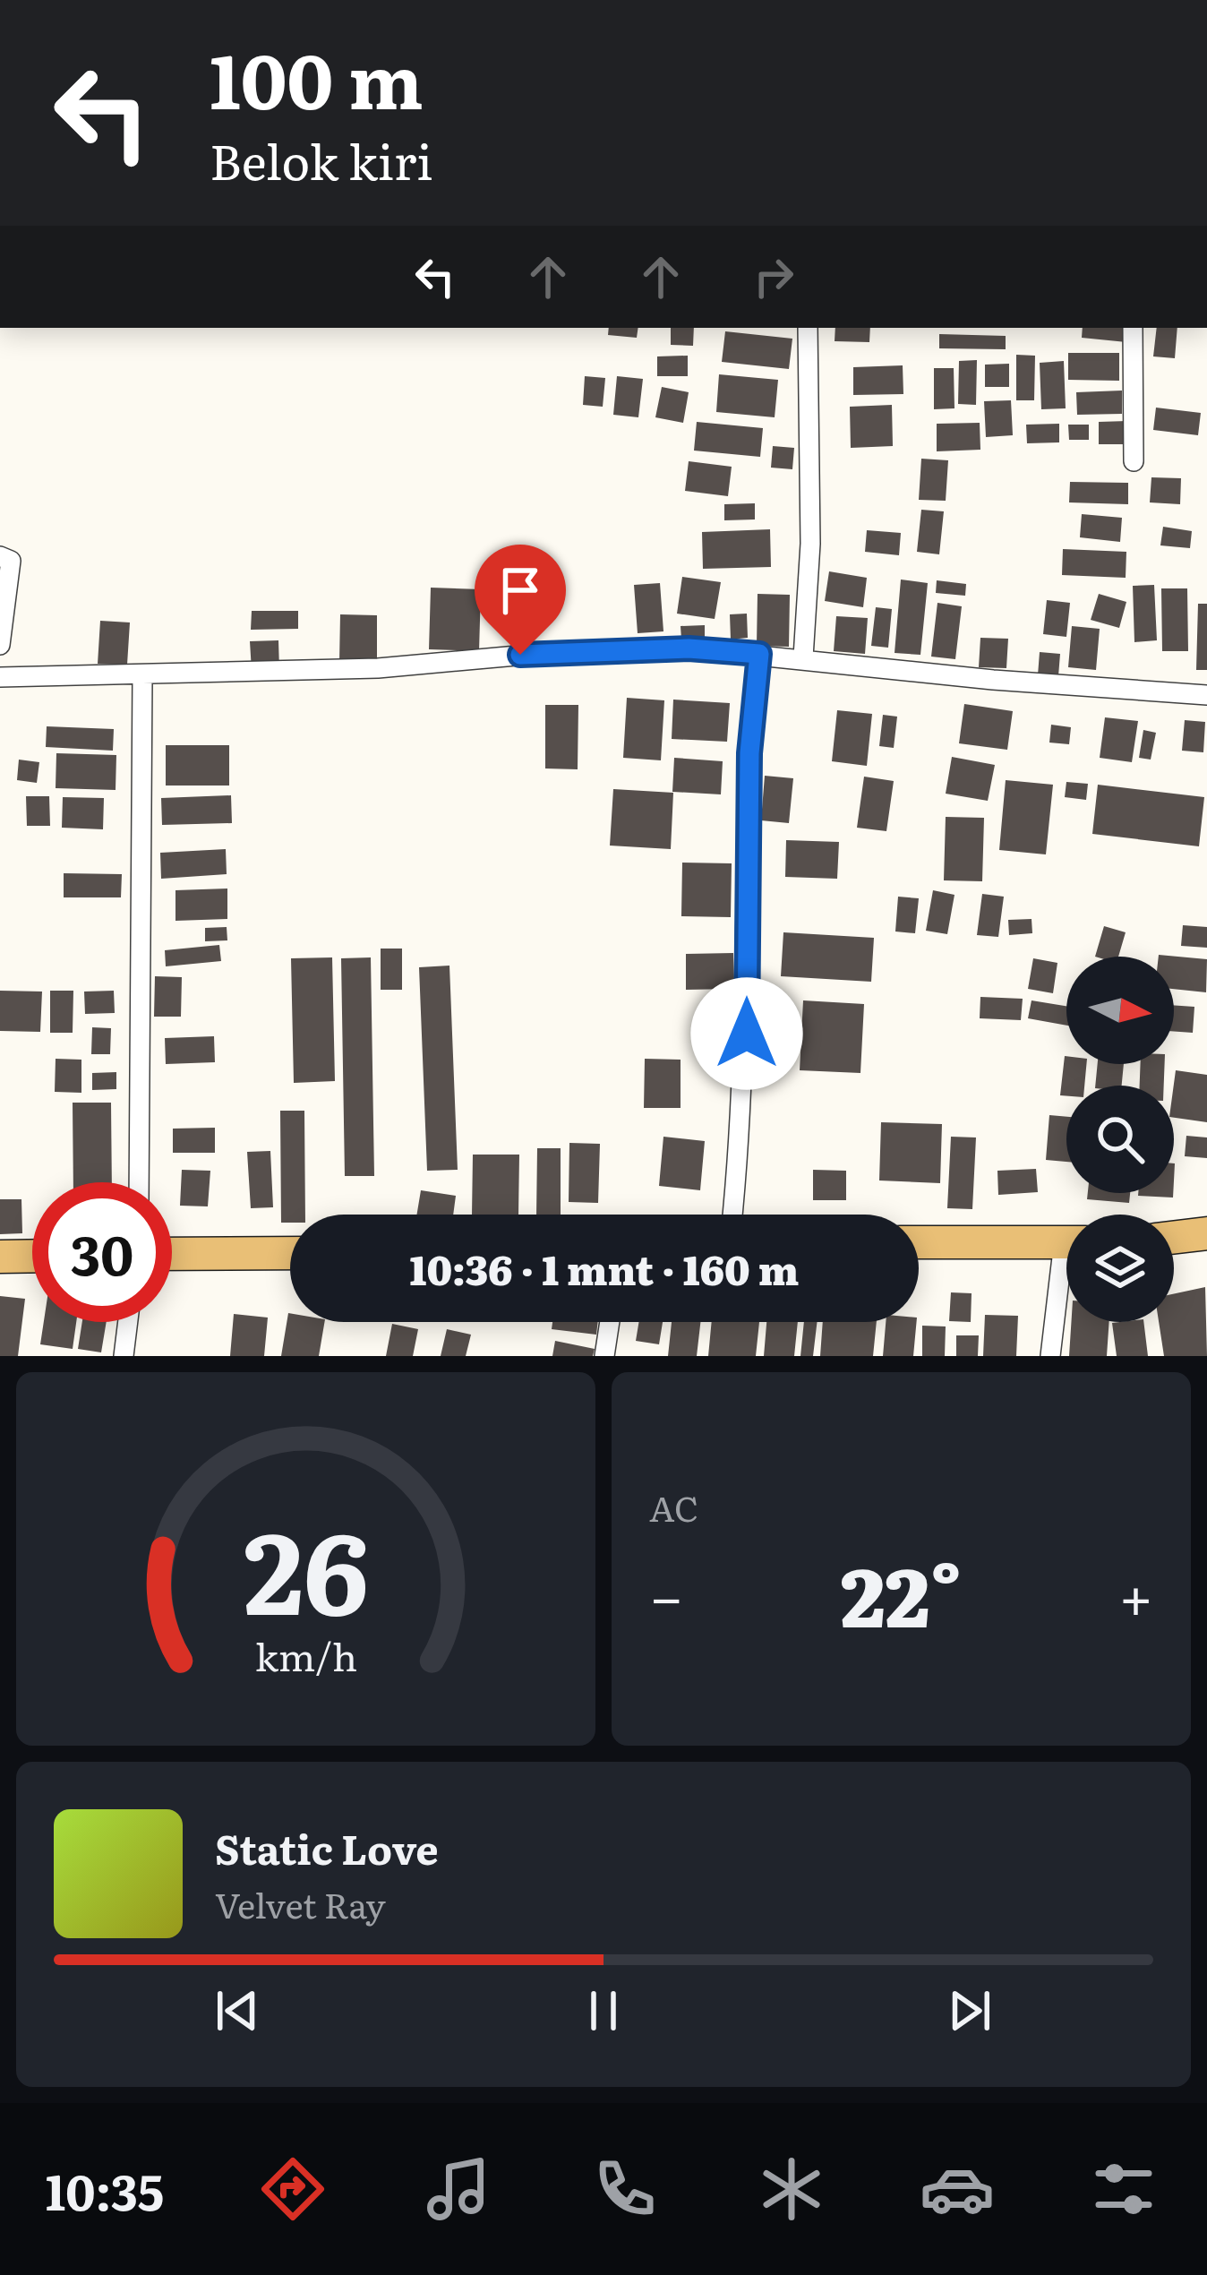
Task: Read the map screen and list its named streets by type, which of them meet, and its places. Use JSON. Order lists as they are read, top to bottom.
{
  "north": "right",
  "page": {
    "turn": ["100 m", "Belok kiri"],
    "limit": "30",
    "trip": "10:36 · 1 mnt · 160 m",
    "tile": "AC",
    "heat": ["−", "22°", "+"],
    "song": ["Static Love", "Velvet Ray"],
    "tabs": "10:35",
    "gauge": ["26", "km/h"]
  }
}
